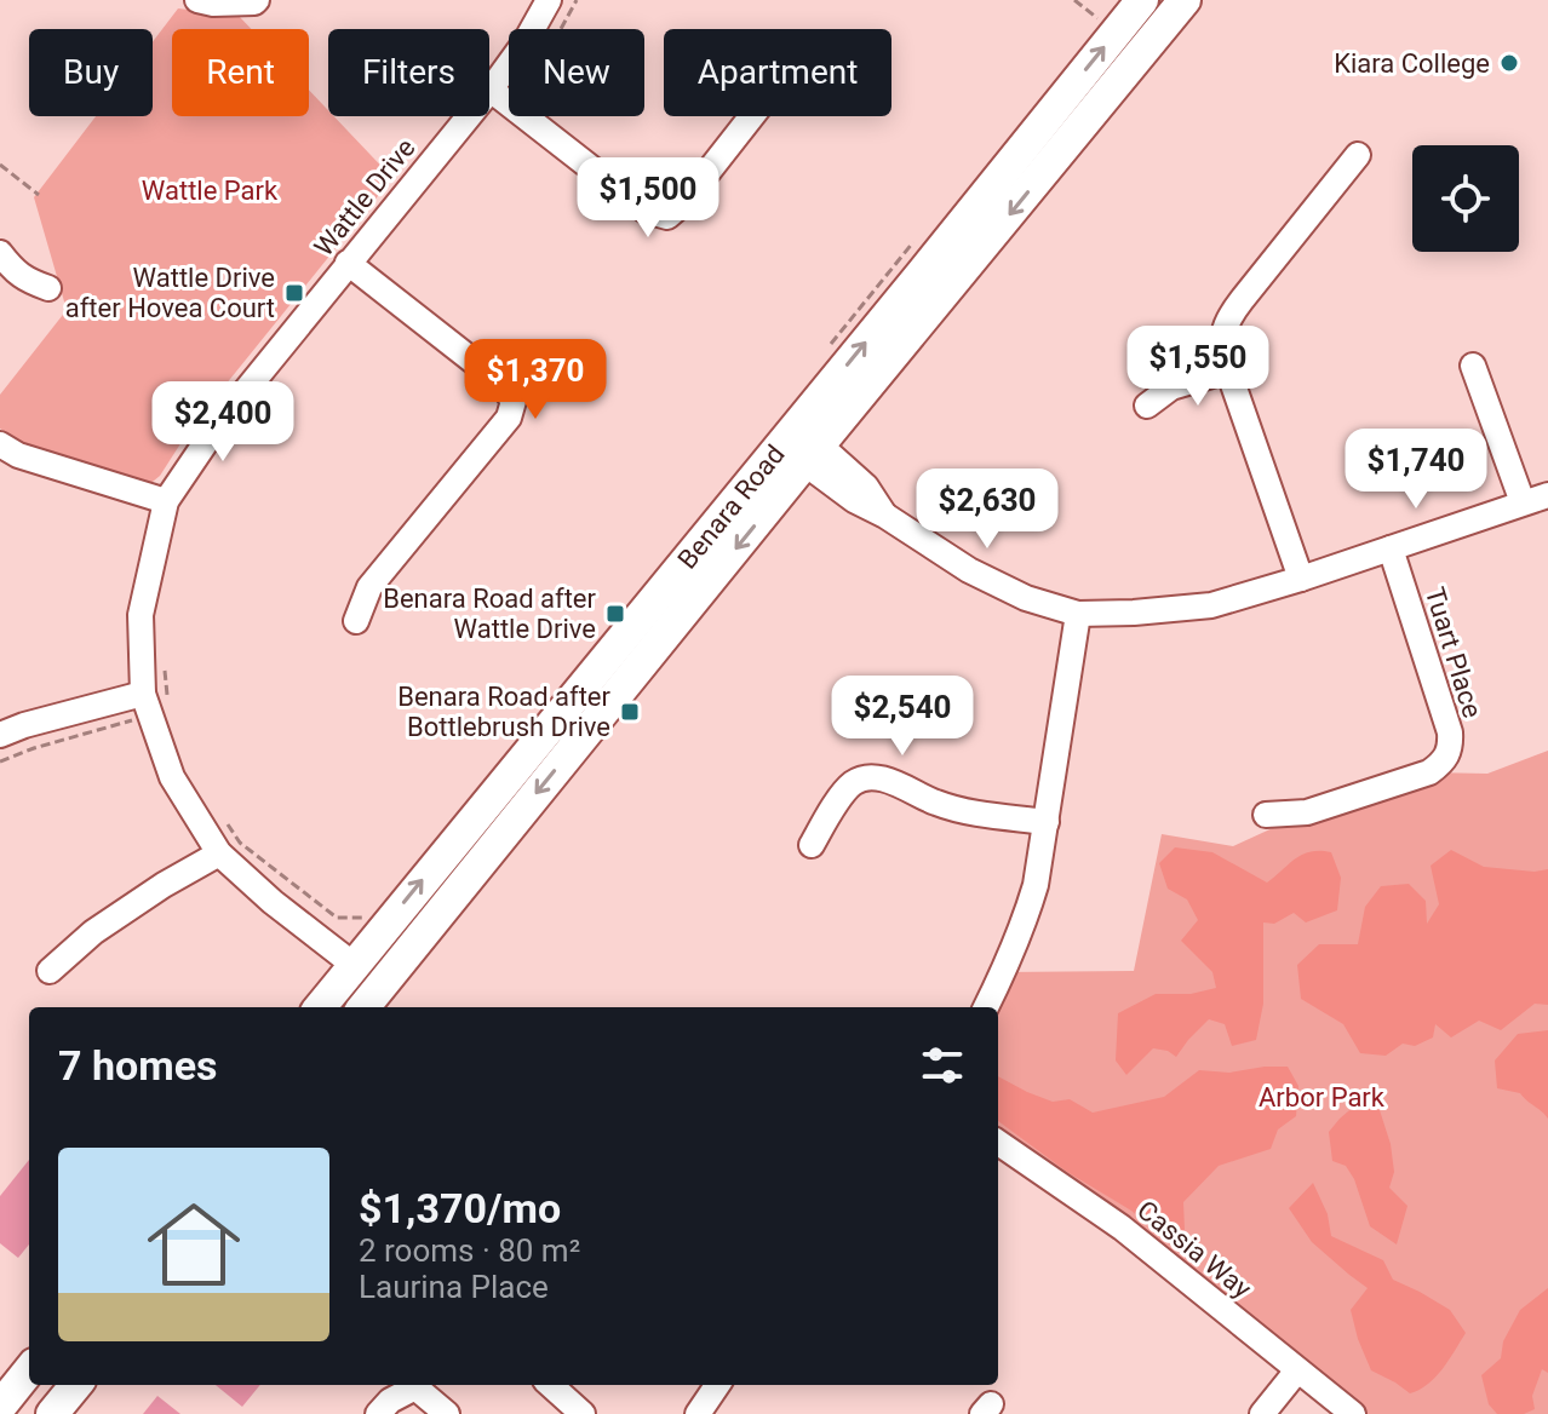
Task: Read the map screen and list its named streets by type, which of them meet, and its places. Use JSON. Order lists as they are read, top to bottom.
{
  "streets": {
    "main road": ["Benara Road"],
    "street": ["Wattle Drive", "Tuart Place", "Cassia Way"]
  },
  "crossings": [
    ["Wattle Drive", "Benara Road"]
  ],
  "parks": ["Wattle Park", "Arbor Park"],
  "places": {
    "other": ["Kiara College"],
    "transit": ["Wattle Drive after Hovea Court", "Benara Road after Wattle Drive", "Benara Road after Bottlebrush Drive"]
  },
  "page": {
    "chip": [
      "Buy",
      "Rent",
      "Filters",
      "New",
      "Apartment"
    ],
    "price": [
      "$1,500",
      "$1,550",
      "$1,370",
      "$2,400",
      "$1,740",
      "$2,630",
      "$2,540"
    ],
    "heading": "7 homes",
    "list": [
      {
        "name": "$1,370/mo",
        "note": "2 rooms · 80 m² · Laurina Place"
      }
    ]
  }
}
